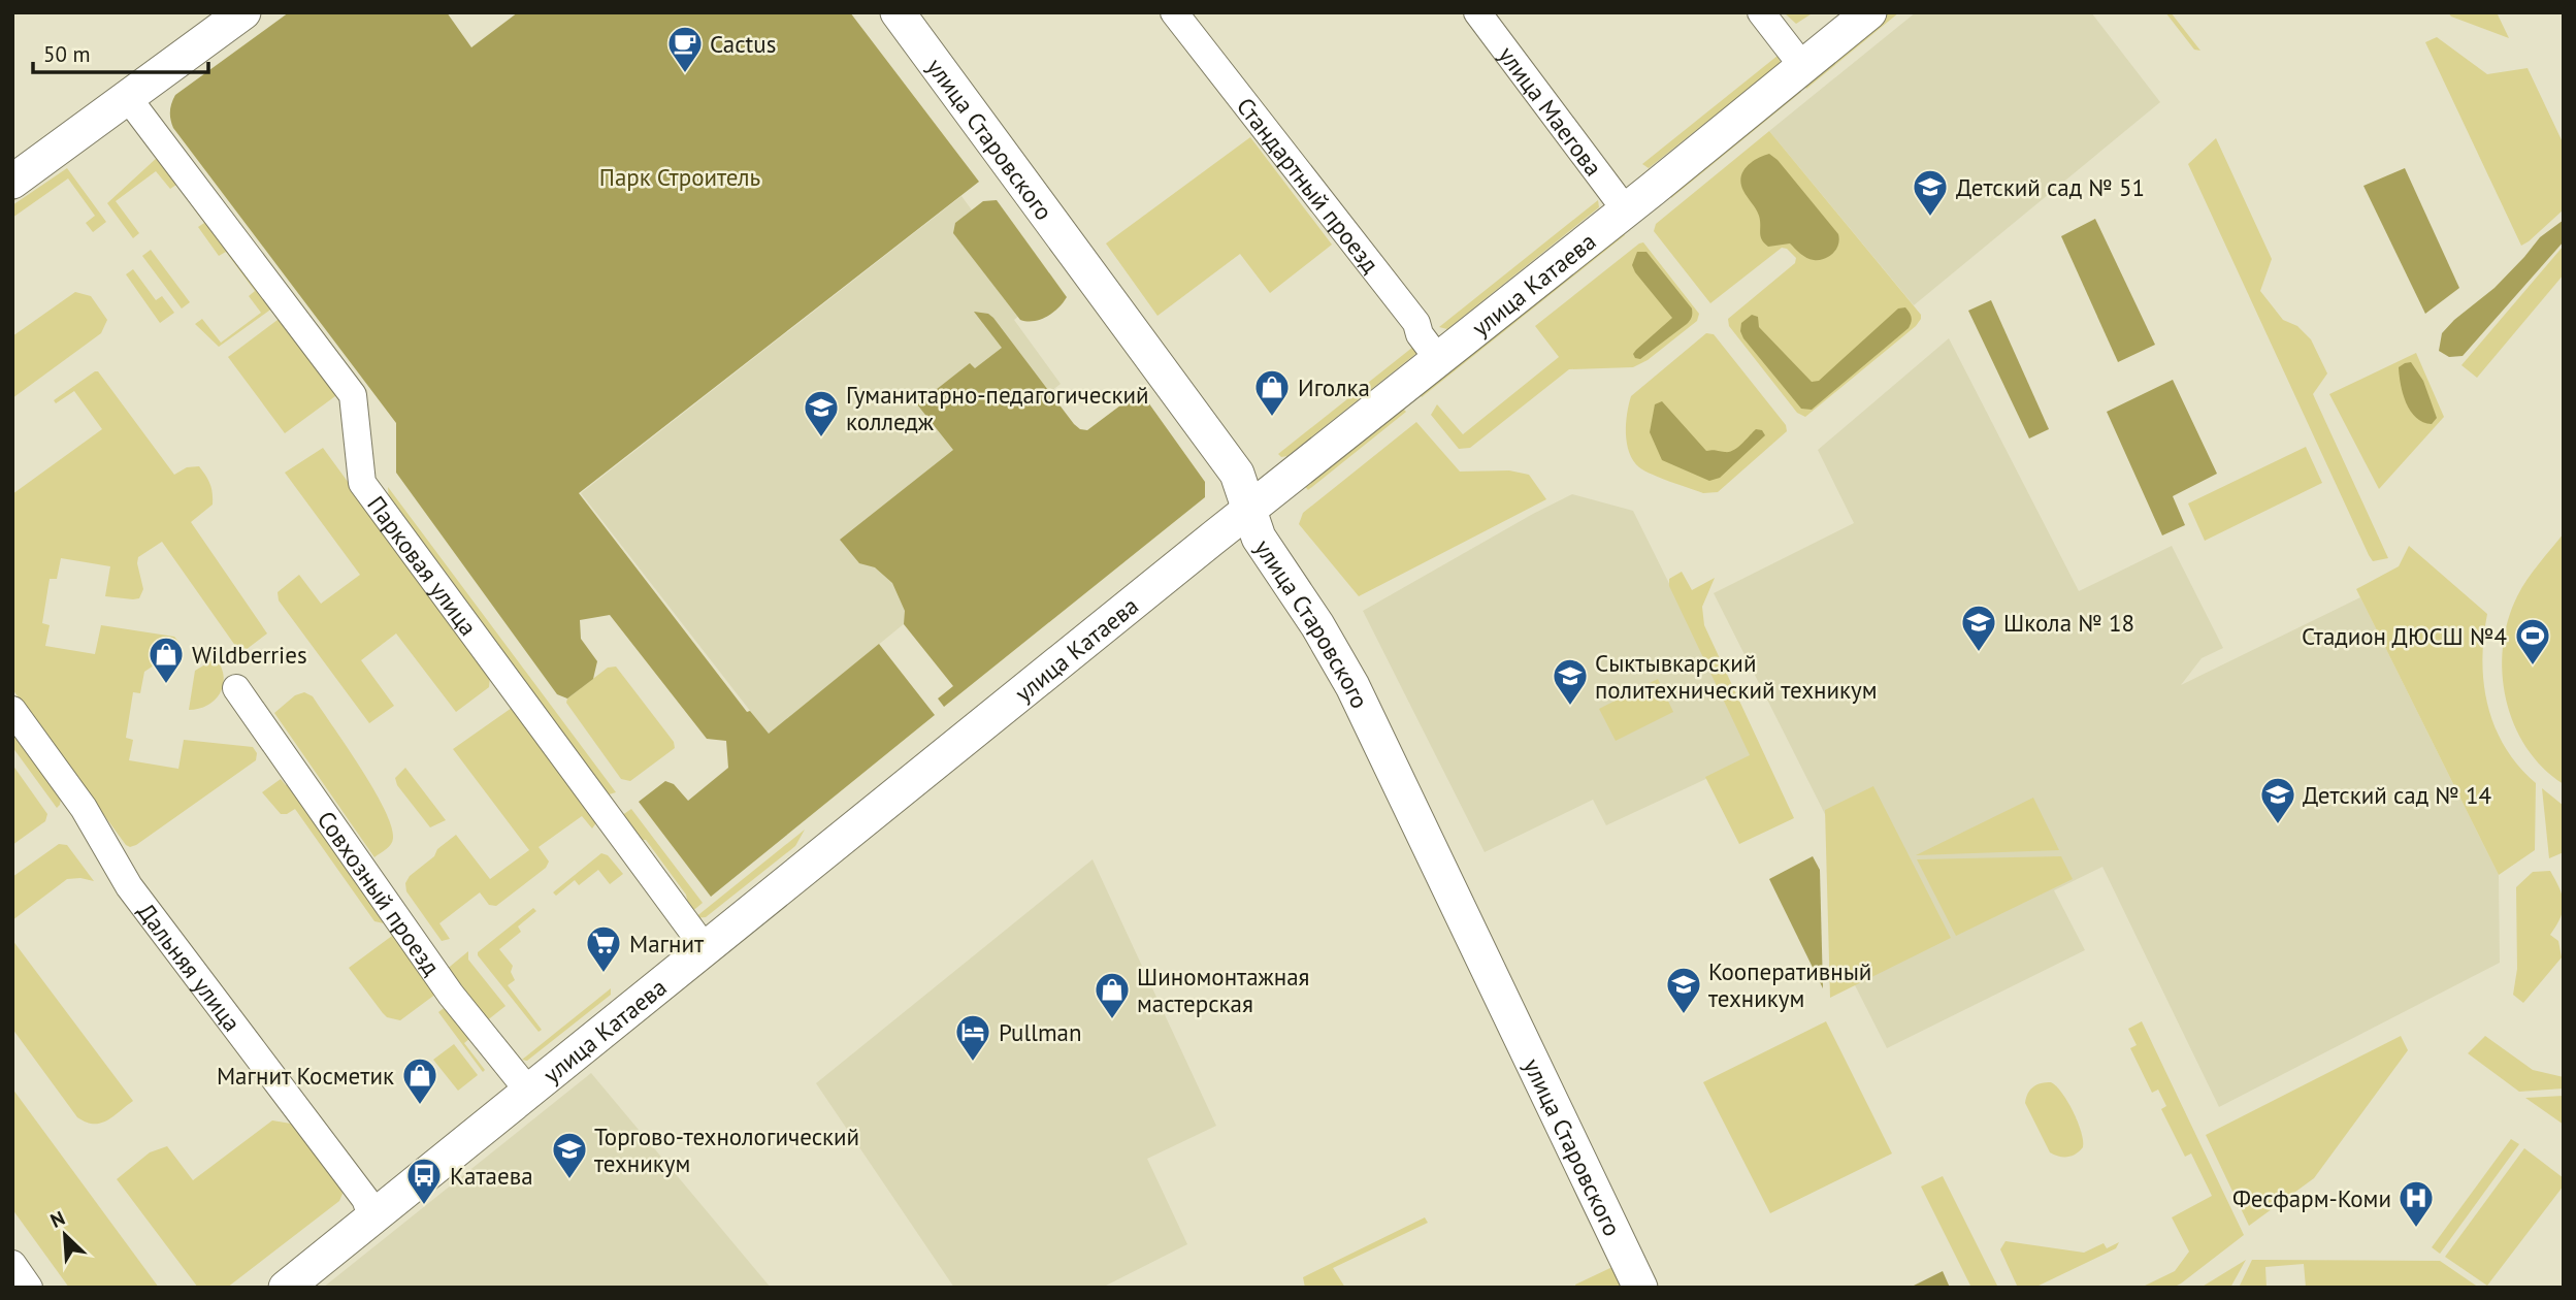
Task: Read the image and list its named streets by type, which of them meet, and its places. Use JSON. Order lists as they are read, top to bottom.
{
  "streets": {
    "street": [
      "улица Маегова",
      "улица Старовского",
      "Стандартный проезд",
      "улица Катаева",
      "Парковая улица",
      "Совхозный проезд",
      "Дальняя улица"
    ]
  },
  "crossings": [
    ["улица Маегова", "улица Катаева"],
    ["улица Старовского", "улица Катаева"],
    ["Стандартный проезд", "улица Катаева"],
    ["улица Катаева", "Парковая улица"],
    ["улица Катаева", "Совхозный проезд"],
    ["улица Катаева", "Дальняя улица"]
  ],
  "parks": ["Парк Строитель"],
  "places": {
    "cafe": ["Cactus"],
    "school or university": [
      "Детский сад № 51",
      "Гуманитарно-педагогический колледж",
      "Школа № 18",
      "Сыктывкарский политехнический техникум",
      "Детский сад № 14",
      "Кооперативный техникум",
      "Торгово-технологический техникум"
    ],
    "shop": [
      "Иголка",
      "Wildberries",
      "Шиномонтажная мастерская",
      "Магнит Косметик"
    ],
    "sports": ["Стадион ДЮСШ №4"],
    "supermarket": ["Магнит"],
    "hotel": ["Pullman"],
    "bus stop": ["Катаева"],
    "hospital": ["Фесфарм-Коми"]
  },
  "scale_bar": "50 m",
  "north": "top left"
}
